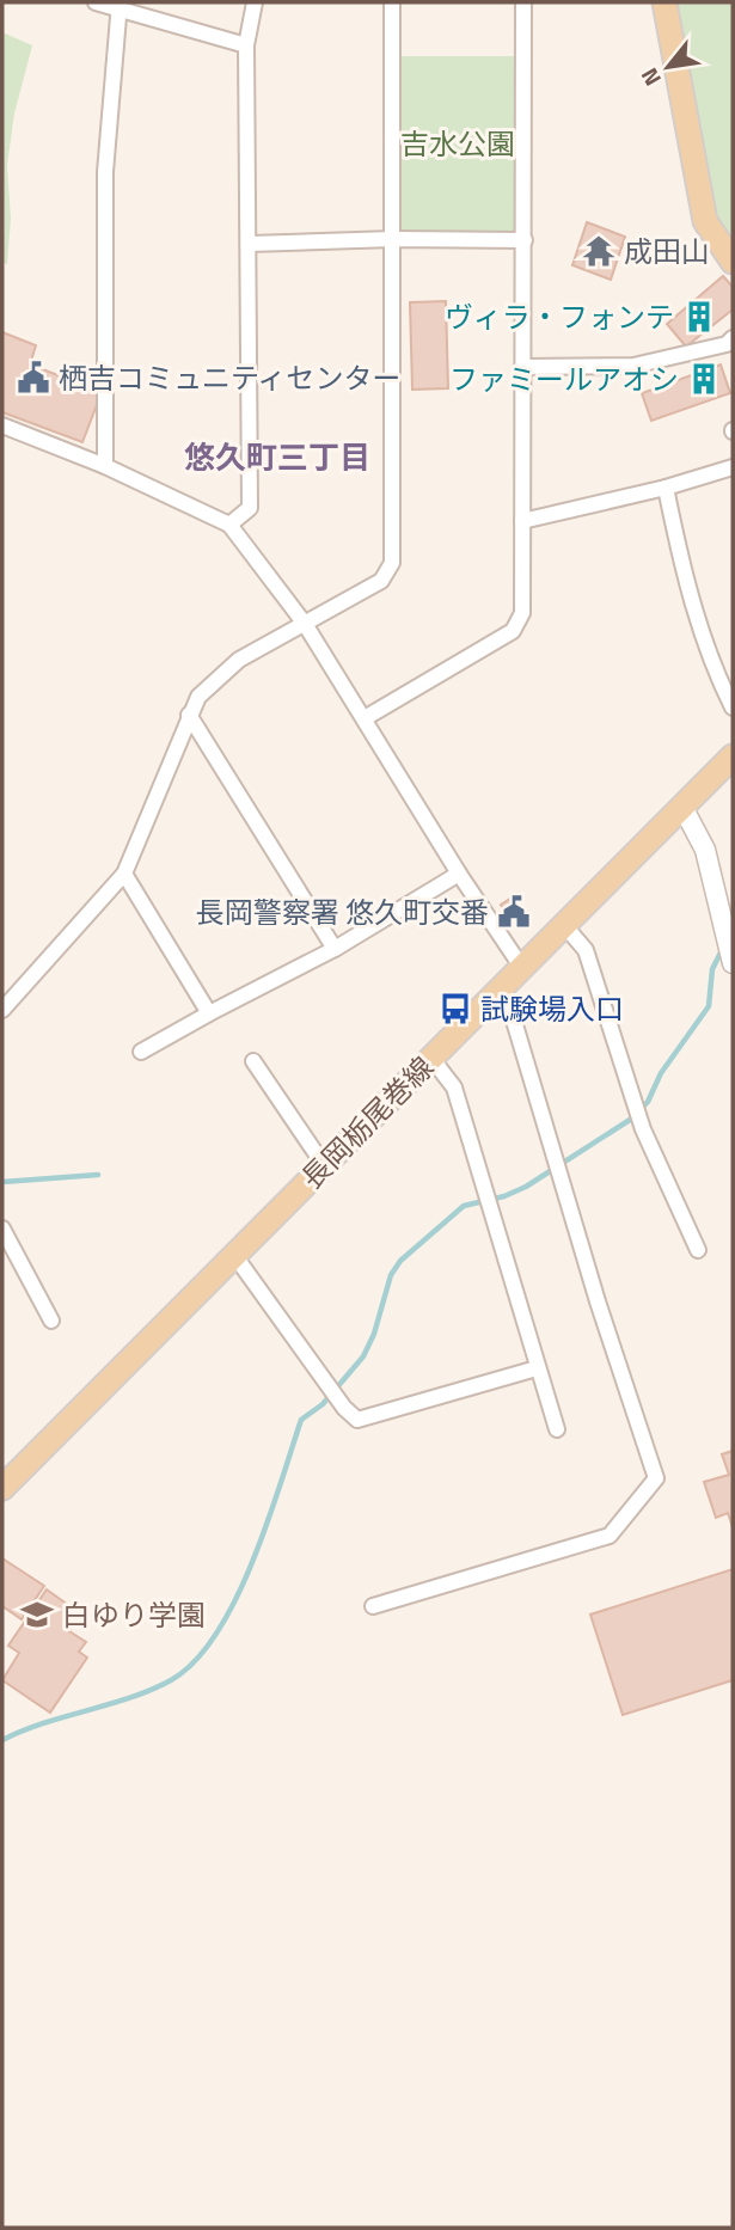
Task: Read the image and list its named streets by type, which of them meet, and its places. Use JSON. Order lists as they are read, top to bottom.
{
  "streets": {
    "main road": ["長岡栃尾巻線"]
  },
  "districts": ["悠久町三丁目"],
  "parks": ["吉水公園"],
  "places": {
    "temple": ["成田山"],
    "building": ["ヴィラ・フォンテ", "ファミールアオシ"],
    "public building": ["栖吉コミュニティセンター", "長岡警察署 悠久町交番"],
    "bus stop": ["試験場入口"],
    "school or university": ["白ゆり学園"]
  },
  "north": "bottom left"
}
